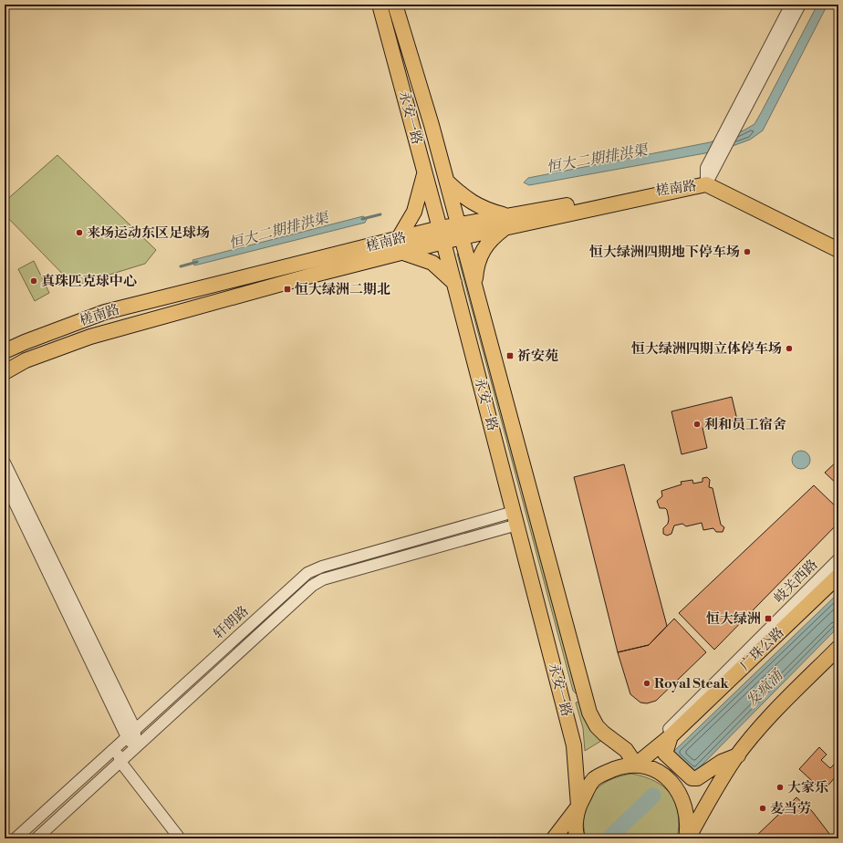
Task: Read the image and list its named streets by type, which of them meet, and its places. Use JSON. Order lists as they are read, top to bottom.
{
  "streets": {
    "main road": ["永安一路", "槎南路", "广珠公路"],
    "street": ["岐关西路", "轩朗路"]
  },
  "crossings": [
    ["永安一路", "槎南路"],
    ["永安一路", "岐关西路"],
    ["永安一路", "轩朗路"],
    ["永安一路", "广珠公路"],
    ["岐关西路", "广珠公路"]
  ],
  "water": ["恒大二期排洪渠", "发疯涌"],
  "places": {
    "other": [
      "来场运动东区足球场",
      "恒大绿洲四期地下停车场",
      "真珠匹克球中心",
      "恒大绿洲四期立体停车场",
      "利和员工宿舍",
      "Royal Steak",
      "大家乐",
      "麦当劳"
    ],
    "transit": ["恒大绿洲二期北", "祈安苑", "恒大绿洲"]
  }
}
